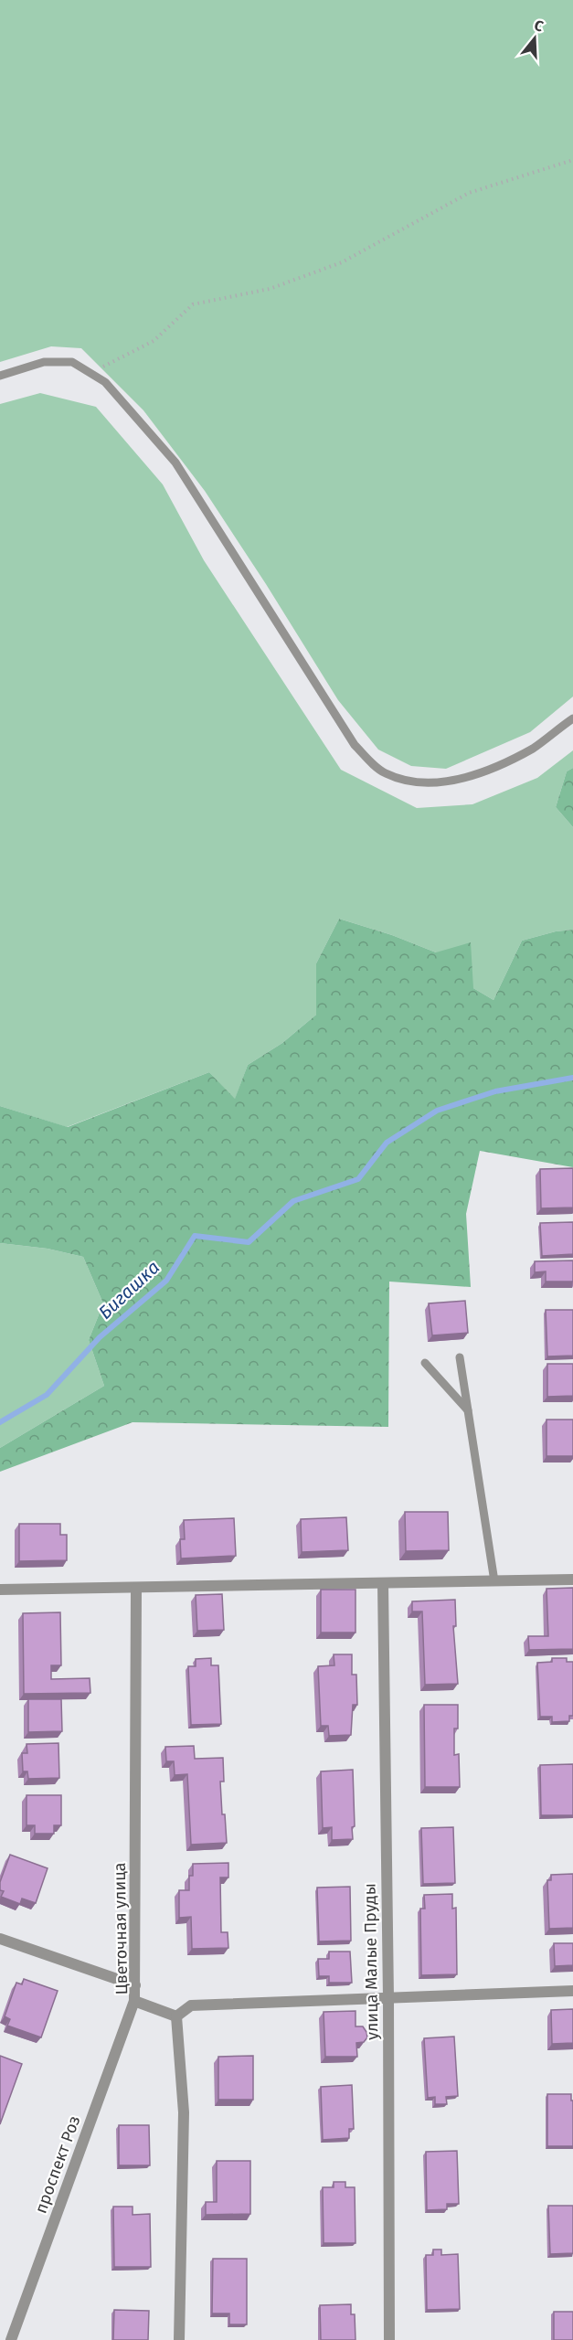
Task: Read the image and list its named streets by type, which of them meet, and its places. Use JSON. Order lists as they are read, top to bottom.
{
  "streets": {
    "street": ["Цветочная улица", "улица Малые Пруды", "проспект Роз"]
  },
  "crossings": [
    ["Цветочная улица", "проспект Роз"]
  ],
  "water": ["Бигашка"],
  "north": "top"
}
